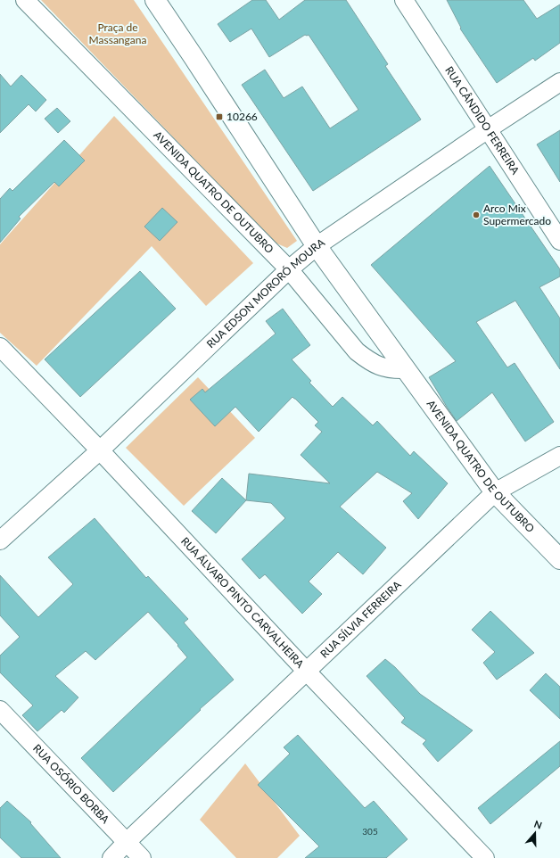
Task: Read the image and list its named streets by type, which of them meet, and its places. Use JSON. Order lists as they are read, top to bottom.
{
  "streets": {
    "main road": ["AVENIDA QUATRO DE OUTUBRO"],
    "street": [
      "RUA CÂNDIDO FERREIRA",
      "RUA EDSON MORORÓ MOURA",
      "RUA ÁLVARO PINTO CARVALHEIRA",
      "RUA SÍLVIA FERREIRA",
      "RUA OSÓRIO BORBA"
    ]
  },
  "crossings": [
    ["RUA CÂNDIDO FERREIRA", "RUA EDSON MORORÓ MOURA"],
    ["AVENIDA QUATRO DE OUTUBRO", "RUA EDSON MORORÓ MOURA"],
    ["AVENIDA QUATRO DE OUTUBRO", "RUA SÍLVIA FERREIRA"],
    ["RUA EDSON MORORÓ MOURA", "RUA ÁLVARO PINTO CARVALHEIRA"],
    ["RUA ÁLVARO PINTO CARVALHEIRA", "RUA SÍLVIA FERREIRA"],
    ["RUA SÍLVIA FERREIRA", "RUA OSÓRIO BORBA"]
  ],
  "parks": ["Praça de Massangana"],
  "places": {
    "transit": ["10266"],
    "other": ["Arco Mix Supermercado"]
  },
  "house_numbers": ["305"],
  "north": "top"
}
